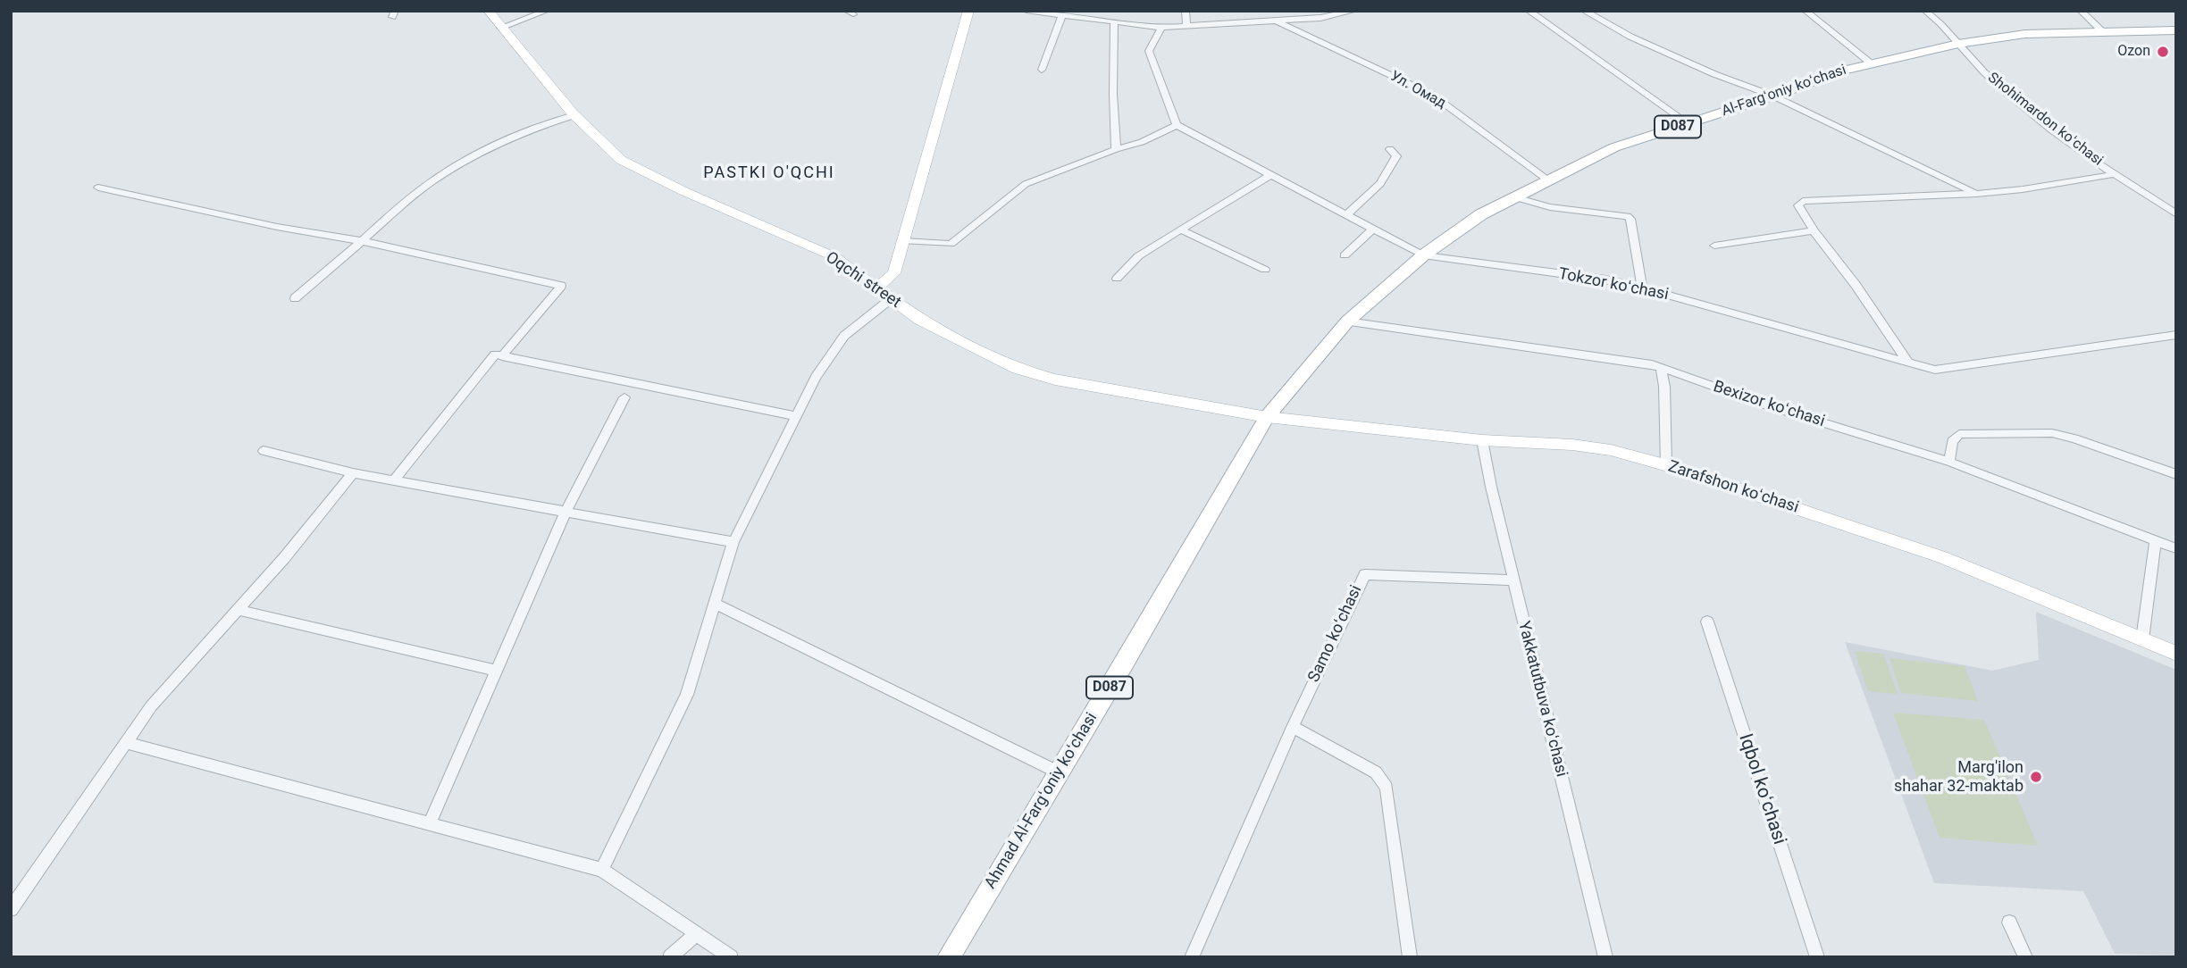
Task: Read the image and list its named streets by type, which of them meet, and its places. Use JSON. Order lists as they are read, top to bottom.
{
  "streets": {
    "main road": [
      "Al-Fargʻoniy koʻchasi",
      "D087",
      "Oqchi street",
      "Zarafshon koʻchasi",
      "Ahmad Al-Fargʻoniy koʻchasi"
    ],
    "street": [
      "Ул. Омад",
      "Shohimardon koʻchasi",
      "Tokzor koʻchasi",
      "Bexizor koʻchasi",
      "Samo koʻchasi",
      "Yakkatutbuva koʻchasi",
      "Iqbol koʻchasi"
    ]
  },
  "crossings": [
    ["Ул. Омад", "Al-Fargʻoniy koʻchasi"],
    ["Al-Fargʻoniy koʻchasi", "Shohimardon koʻchasi"],
    ["Al-Fargʻoniy koʻchasi", "Oqchi street"],
    ["Al-Fargʻoniy koʻchasi", "Tokzor koʻchasi"],
    ["Al-Fargʻoniy koʻchasi", "Bexizor koʻchasi"],
    ["Al-Fargʻoniy koʻchasi", "Zarafshon koʻchasi"],
    ["Al-Fargʻoniy koʻchasi", "Ahmad Al-Fargʻoniy koʻchasi"],
    ["Oqchi street", "Zarafshon koʻchasi"],
    ["Oqchi street", "Ahmad Al-Fargʻoniy koʻchasi"],
    ["Zarafshon koʻchasi", "Yakkatutbuva koʻchasi"],
    ["Zarafshon koʻchasi", "Ahmad Al-Fargʻoniy koʻchasi"],
    ["Samo koʻchasi", "Yakkatutbuva koʻchasi"]
  ],
  "districts": ["PASTKI O'QCHI"],
  "places": ["Ozon", "Marg'ilon shahar 32-maktab"]
}
